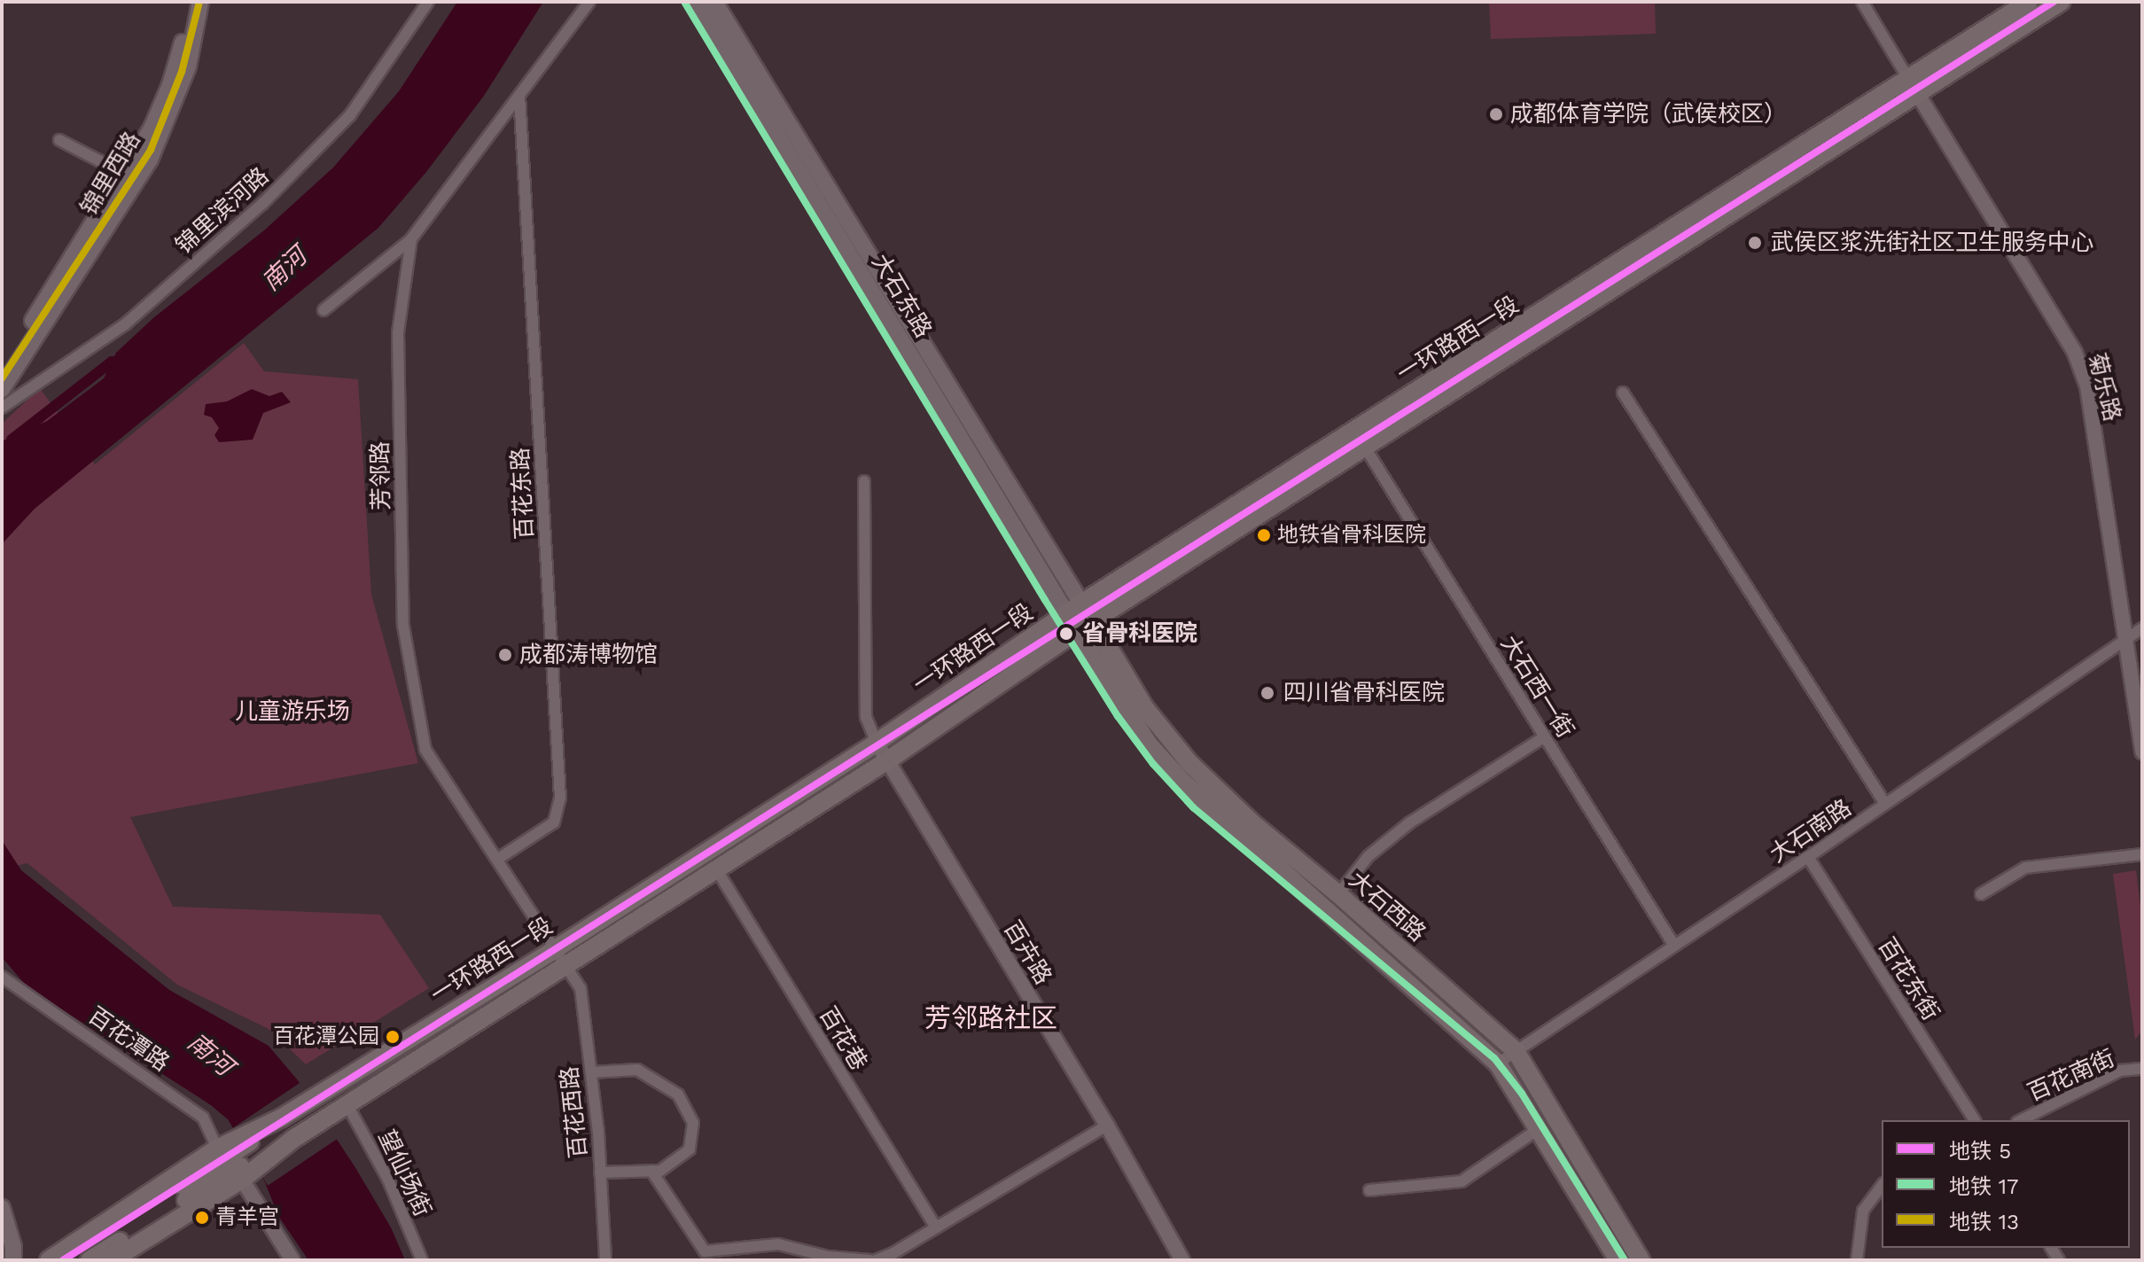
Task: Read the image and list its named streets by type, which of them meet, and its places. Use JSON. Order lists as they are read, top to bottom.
{
  "streets": {
    "main road": [
      "锦里西路",
      "大石东路",
      "一环路西一段",
      "大石西路"
    ],
    "street": [
      "锦里滨河路",
      "菊乐路",
      "芳邻路",
      "百花东路",
      "大石西一街",
      "大石南路",
      "百卉路",
      "百花东街",
      "百花巷",
      "百花潭路",
      "百花南街",
      "百花西路",
      "望仙场街"
    ]
  },
  "crossings": [
    ["大石东路", "一环路西一段"],
    ["大石东路", "大石西路"],
    ["一环路西一段", "菊乐路"],
    ["一环路西一段", "芳邻路"],
    ["一环路西一段", "大石西一街"],
    ["一环路西一段", "大石西路"],
    ["一环路西一段", "百卉路"],
    ["一环路西一段", "百花巷"],
    ["一环路西一段", "百花潭路"],
    ["一环路西一段", "百花西路"],
    ["一环路西一段", "望仙场街"],
    ["菊乐路", "大石南路"],
    ["芳邻路", "百花东路"],
    ["芳邻路", "百花西路"],
    ["大石西一街", "大石南路"],
    ["大石南路", "大石西路"],
    ["大石南路", "百花东街"]
  ],
  "districts": ["芳邻路社区"],
  "water": ["南河"],
  "parks": ["儿童游乐场"],
  "places": [
    "成都体育学院（武侯校区）",
    "武侯区浆洗街社区卫生服务中心",
    "地铁省骨科医院",
    "省骨科医院",
    "成都涛博物馆",
    "四川省骨科医院",
    "百花潭公园",
    "青羊宫"
  ],
  "lines": ["metro line 5", "metro line 17", "metro line 13"],
  "legend": ["地铁 5", "地铁 17", "地铁 13"]
}
